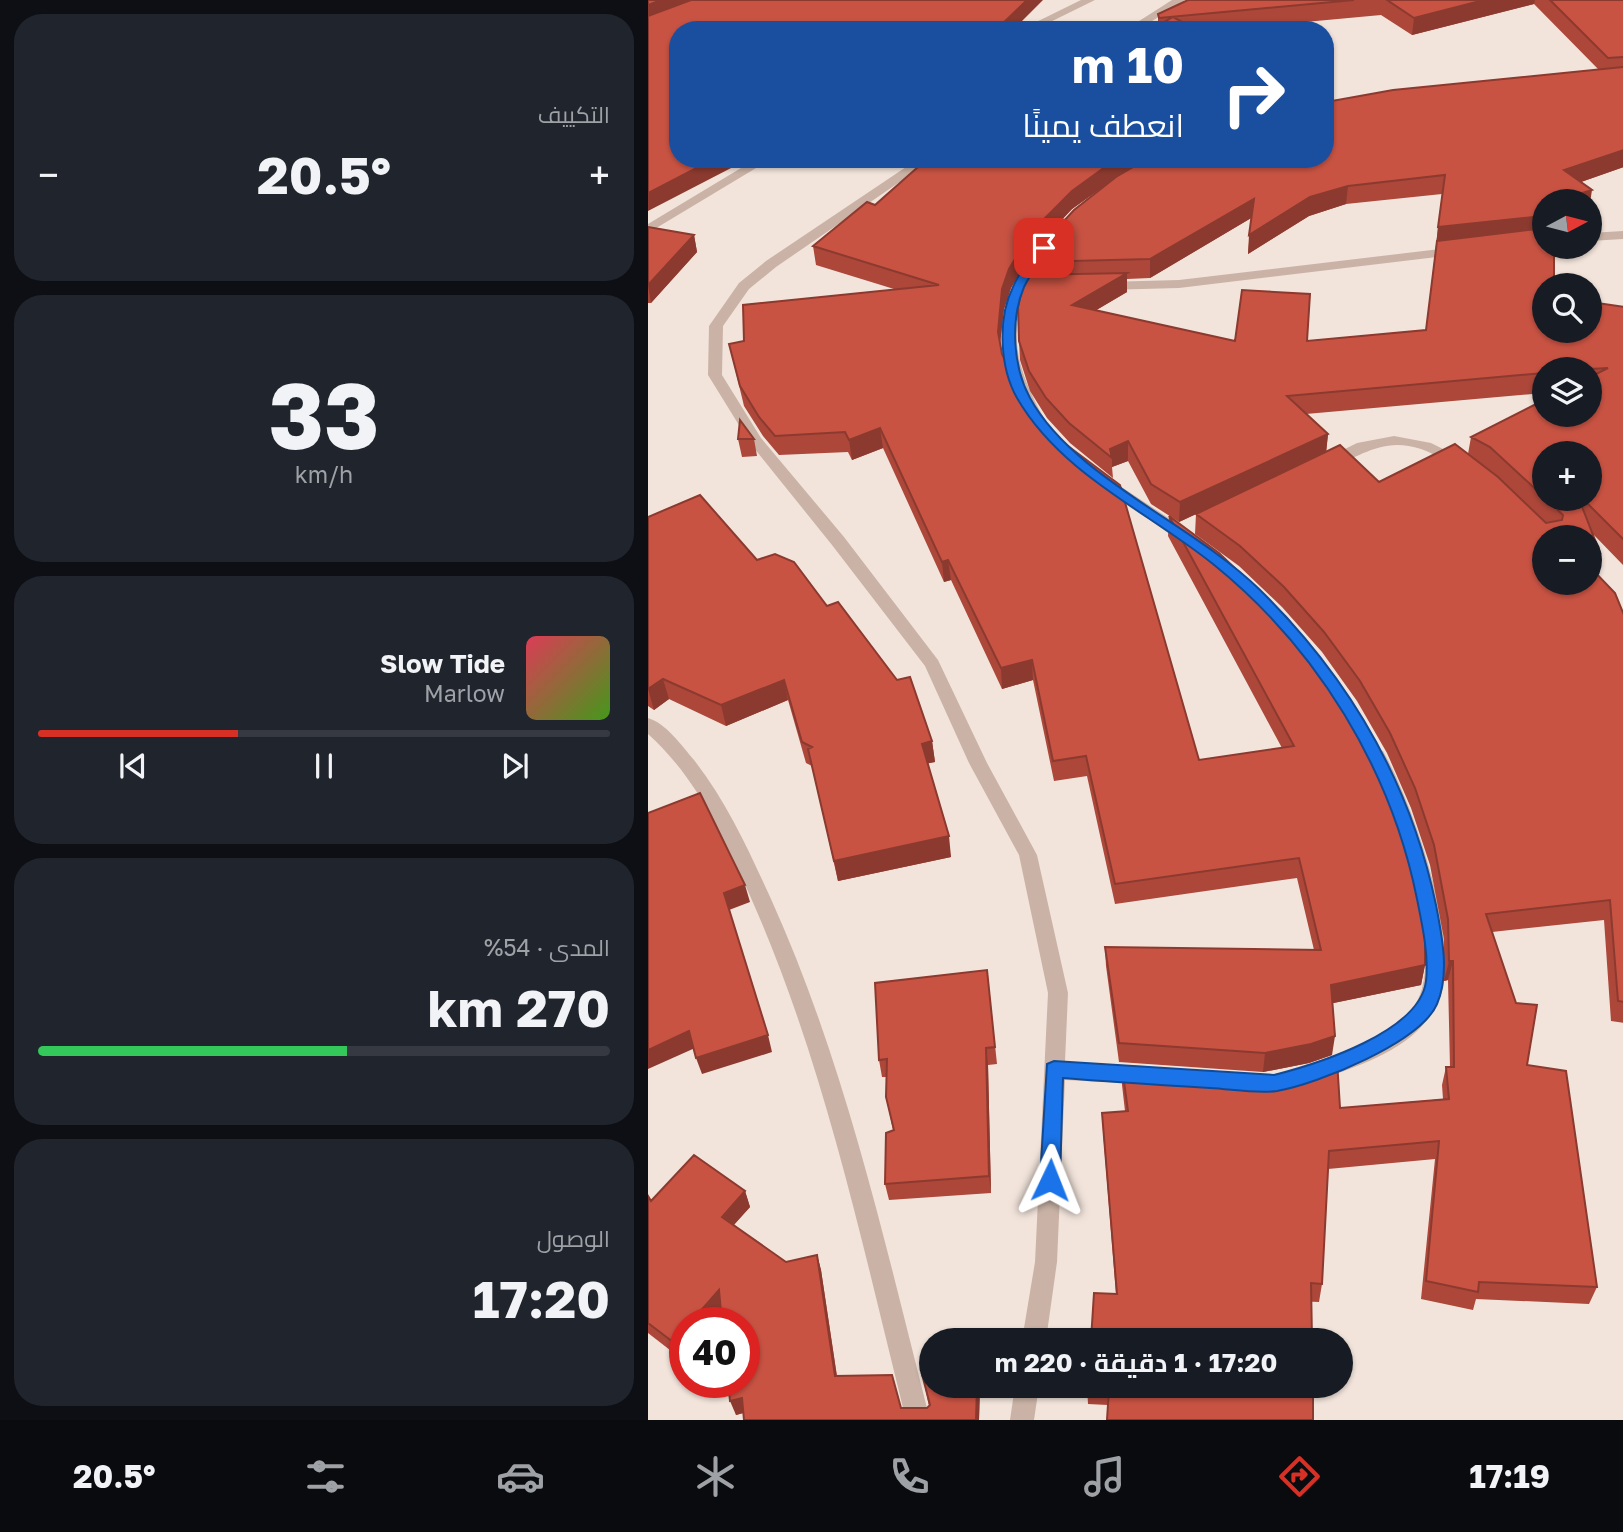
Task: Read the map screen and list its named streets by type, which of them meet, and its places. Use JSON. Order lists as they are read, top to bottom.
{
  "north": "right",
  "page": {
    "tile": [
      "التكييف",
      ["33", "km/h"],
      ["المدى · 54%", "270 km"],
      ["الوصول", "17:20"]
    ],
    "turn": ["10 m", "انعطف يمينًا"],
    "heat": ["−", "20.5°", "+"],
    "map_buttons": ["+", "−"],
    "song": ["Slow Tide", "Marlow"],
    "limit": "40",
    "trip": "17:20 · 1 دقيقة · 220 m",
    "tabs": ["17:19", "20.5°"]
  }
}
